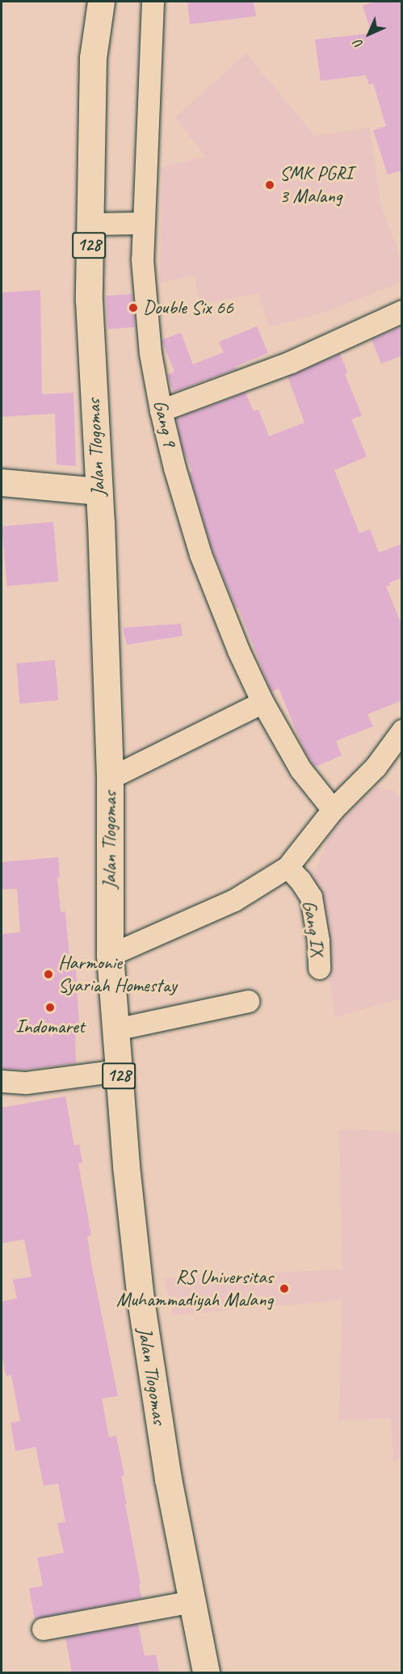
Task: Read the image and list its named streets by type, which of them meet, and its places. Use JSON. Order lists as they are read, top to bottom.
{
  "streets": {
    "main road": ["128", "Jalan Tlogomas"],
    "street": ["Gang 9", "Gang IX"]
  },
  "places": [
    "SMK PGRI 3 Malang",
    "Double Six 66",
    "Harmonie Syariah Homestay",
    "Indomaret",
    "RS Universitas Muhammadiyah Malang"
  ],
  "north": "bottom left"
}
